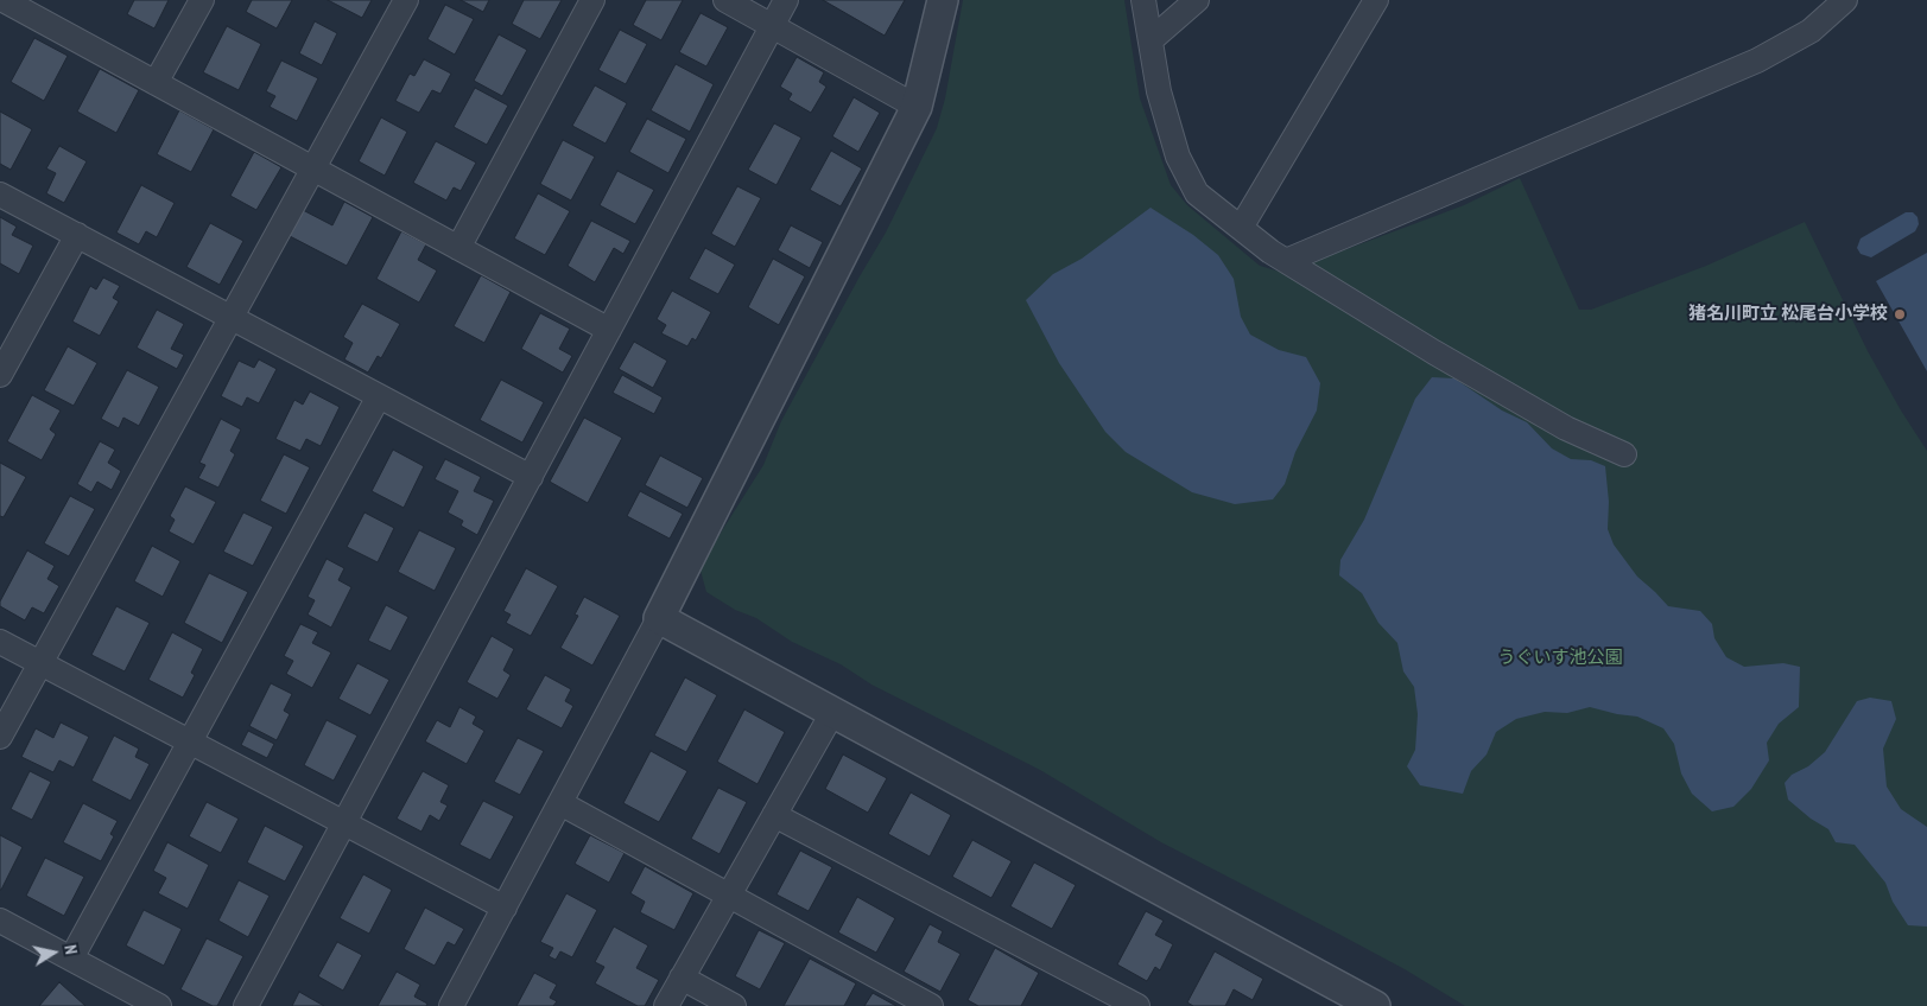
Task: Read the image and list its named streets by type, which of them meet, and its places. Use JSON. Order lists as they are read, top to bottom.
{
  "parks": ["うぐいす池公園"],
  "places": ["猪名川町立 松尾台小学校"],
  "north": "right"
}
